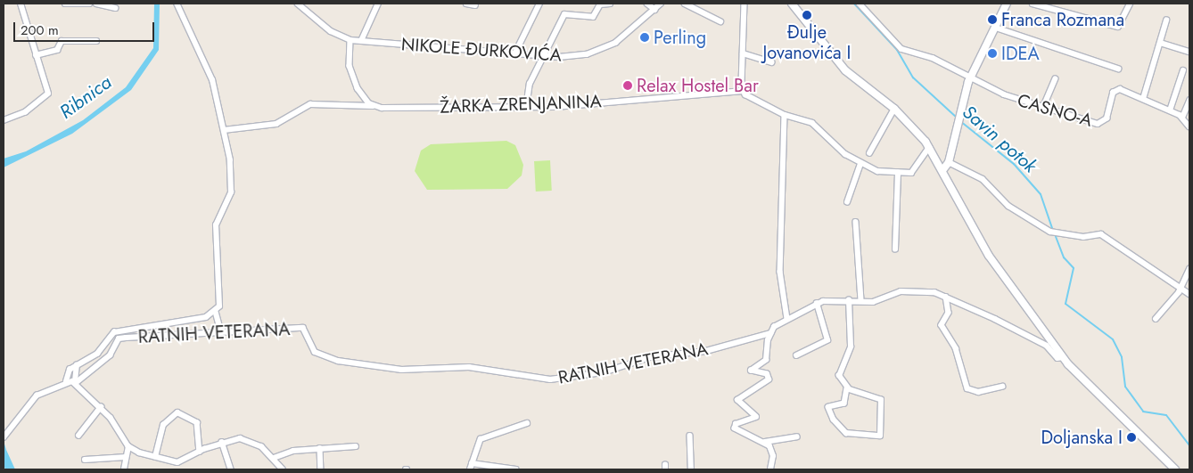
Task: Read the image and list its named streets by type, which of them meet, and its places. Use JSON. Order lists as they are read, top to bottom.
{
  "streets": {
    "street": [
      "NIKOLE ĐURKOVIĆA",
      "ŽARKA ZRENJANINA",
      "CASNO-A",
      "RATNIH VETERANA"
    ]
  },
  "water": ["Ribnica", "Savin potok"],
  "places": [
    "Đulje Jovanovića I",
    "Franca Rozmana",
    "Perling",
    "IDEA",
    "Relax Hostel Bar",
    "Doljanska I"
  ],
  "scale_bar": "200 m"
}
